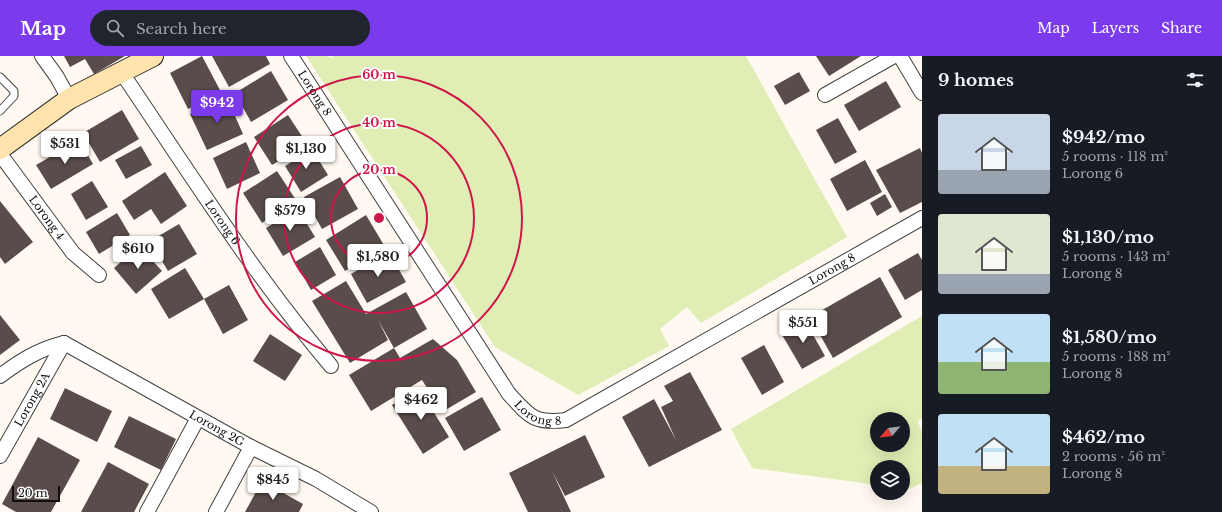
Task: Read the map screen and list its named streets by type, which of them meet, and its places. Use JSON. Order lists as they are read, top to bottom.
{
  "streets": {
    "street": [
      "Lorong 8",
      "Lorong 4",
      "Lorong 6",
      "Lorong 2A",
      "Lorong 2G"
    ]
  },
  "crossings": [
    ["Lorong 2A", "Lorong 2G"]
  ],
  "scale_bar": "20 m",
  "north": "bottom left",
  "page": {
    "header": "Map",
    "search": "Search here",
    "nav": ["Map", "Layers", "Share"],
    "heading": "9 homes",
    "price": [
      "$942",
      "$531",
      "$1,130",
      "$579",
      "$610",
      "$1,580",
      "$551",
      "$462",
      "$845"
    ],
    "list": [
      {
        "name": "$942/mo",
        "note": "5 rooms · 118 m² · Lorong 6"
      },
      {
        "name": "$1,130/mo",
        "note": "5 rooms · 143 m² · Lorong 8"
      },
      {
        "name": "$1,580/mo",
        "note": "5 rooms · 188 m² · Lorong 8"
      },
      {
        "name": "$462/mo",
        "note": "2 rooms · 56 m² · Lorong 8"
      }
    ],
    "scale": "20 m"
  },
  "rings": ["60 m", "40 m", "20 m"]
}
